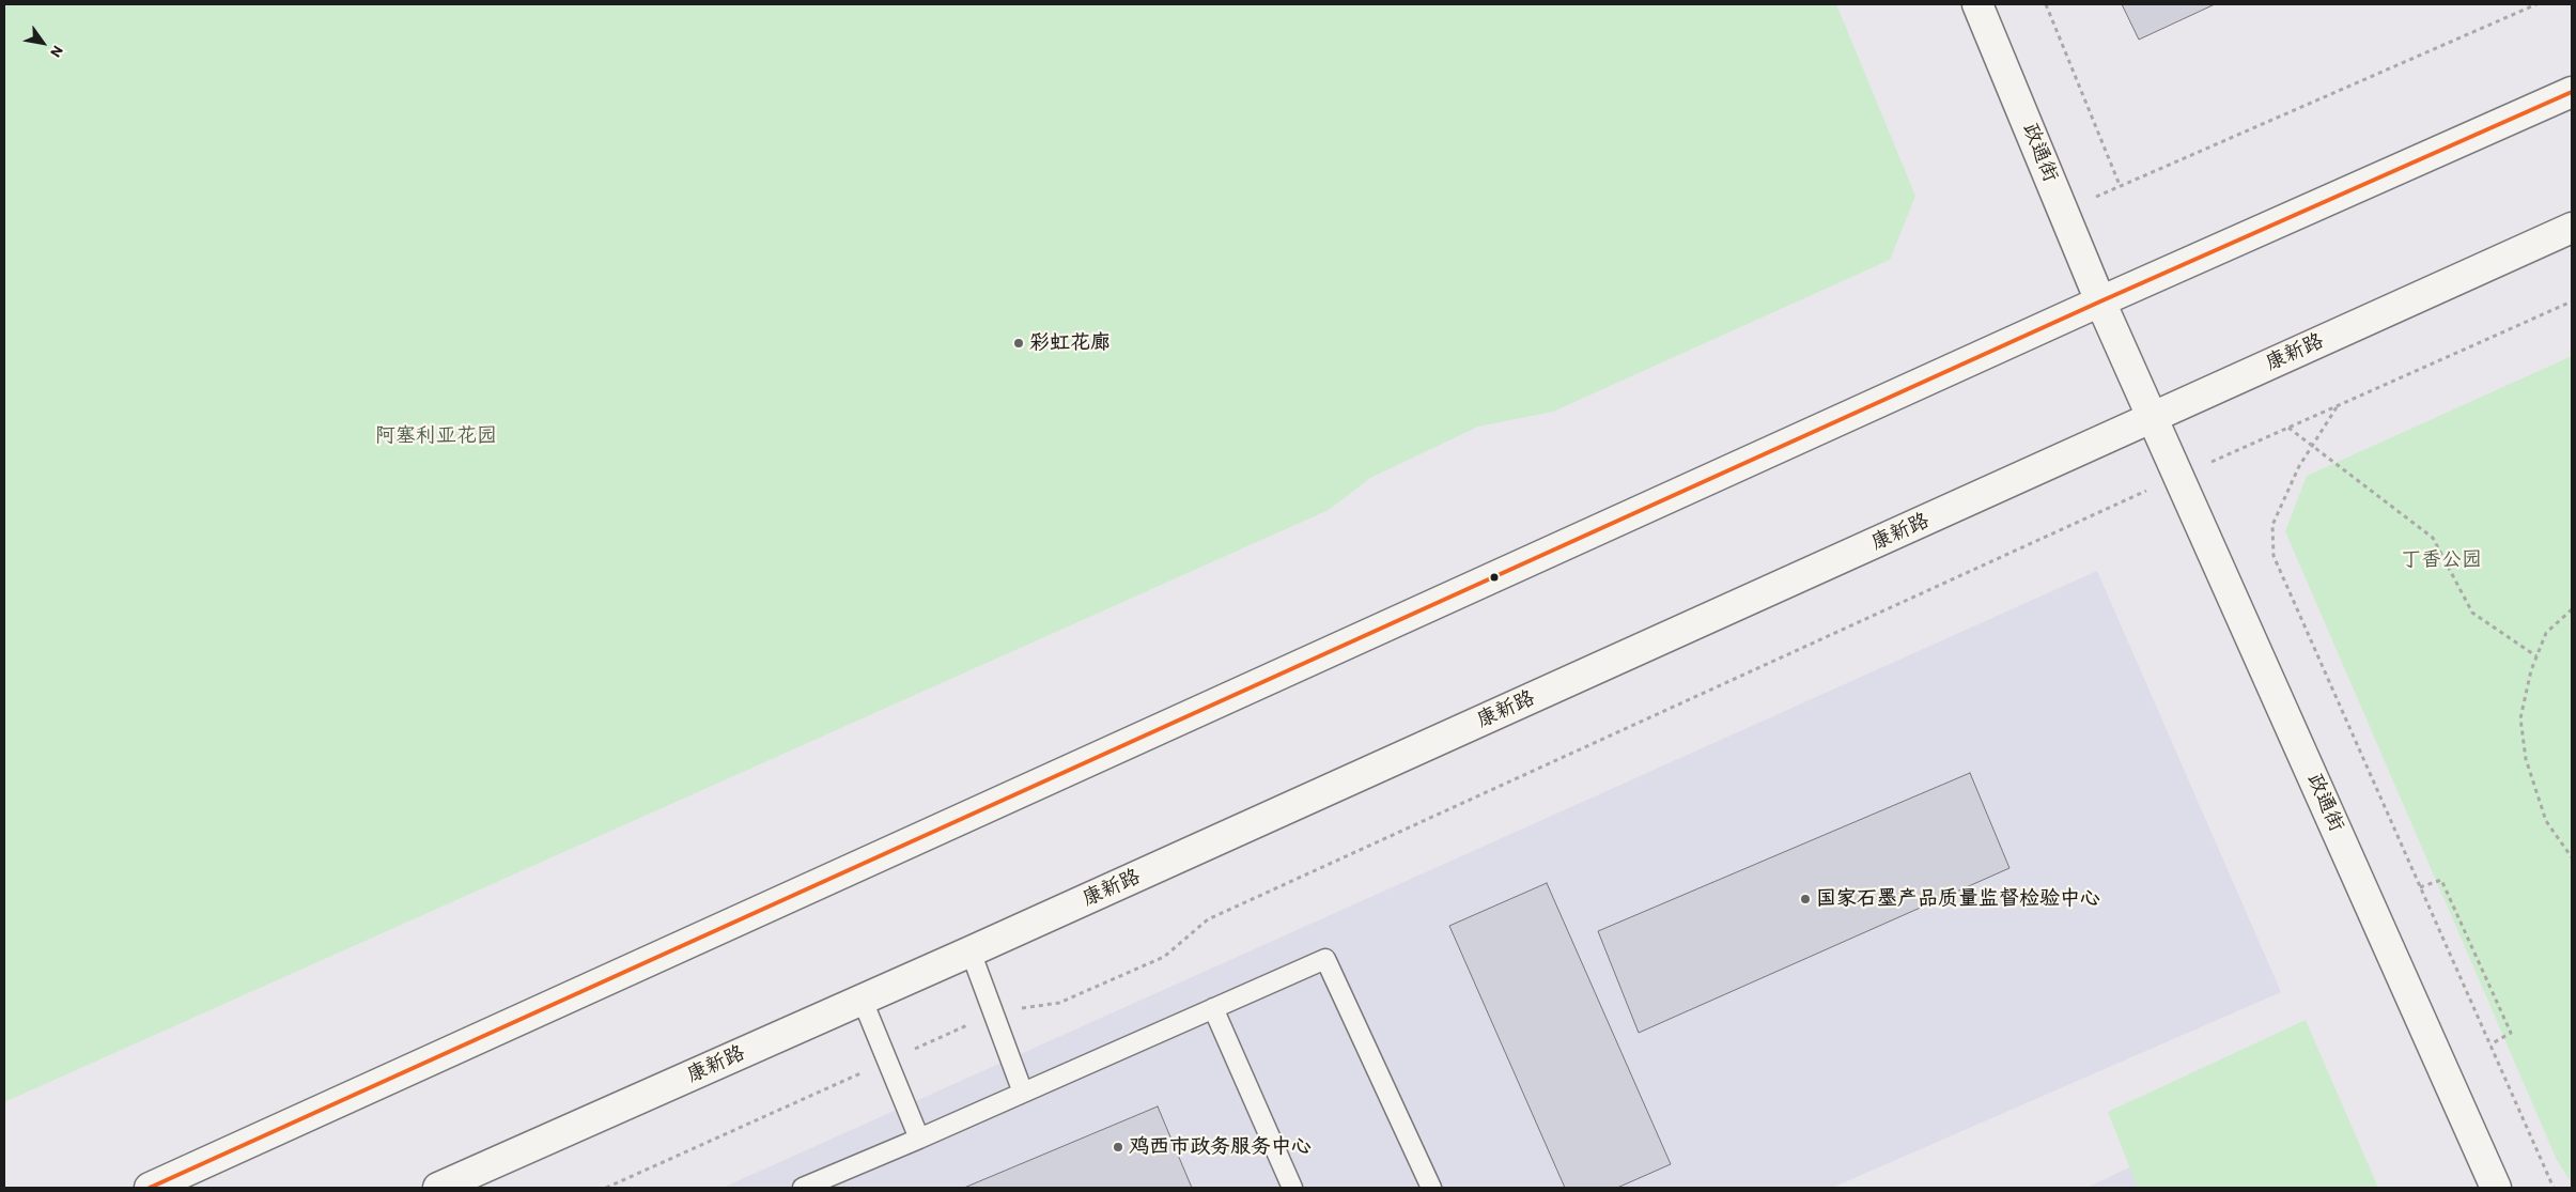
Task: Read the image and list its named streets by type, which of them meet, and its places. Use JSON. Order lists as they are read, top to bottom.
{
  "streets": {
    "main road": ["政通街", "康新路"]
  },
  "crossings": [
    ["政通街", "康新路"]
  ],
  "parks": ["阿塞利亚花园", "丁香公园"],
  "places": ["彩虹花廊", "国家石墨产品质量监督检验中心", "鸡西市政务服务中心"],
  "north": "bottom right"
}
